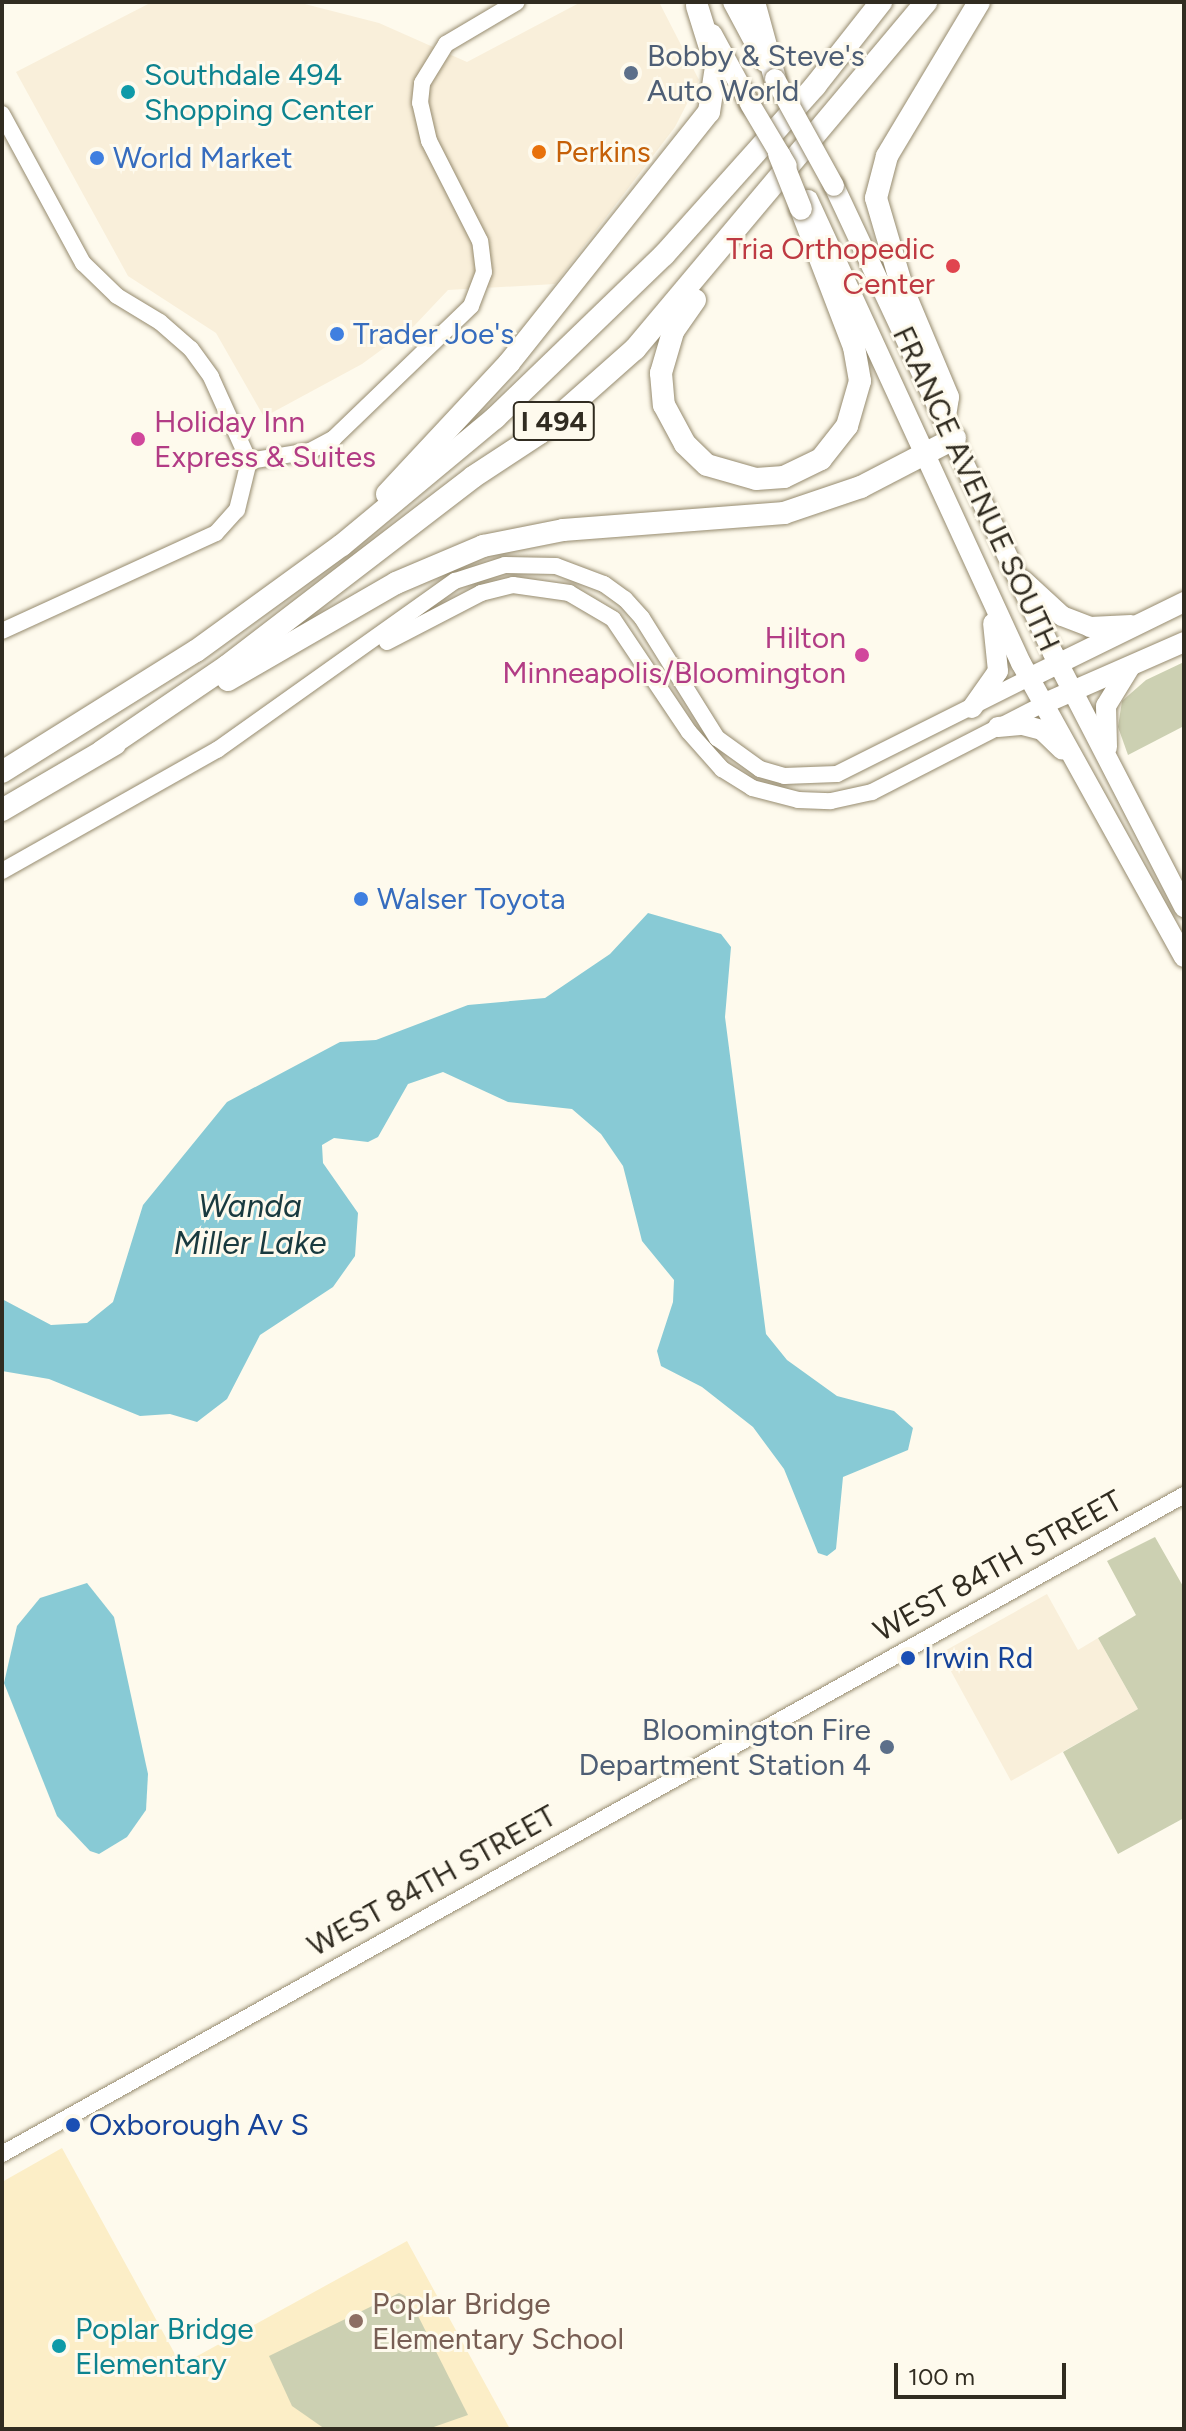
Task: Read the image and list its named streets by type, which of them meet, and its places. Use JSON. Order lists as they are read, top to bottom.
{
  "streets": {
    "highway": ["I 494"],
    "main road": ["FRANCE AVENUE SOUTH"],
    "street": ["WEST 84TH STREET"]
  },
  "water": ["Wanda Miller Lake"],
  "places": [
    "Bobby & Steve's Auto World",
    "Southdale 494 Shopping Center",
    "Perkins",
    "World Market",
    "Tria Orthopedic Center",
    "Trader Joe's",
    "Holiday Inn Express & Suites",
    "Hilton Minneapolis/Bloomington",
    "Walser Toyota",
    "Irwin Rd",
    "Bloomington Fire Department Station 4",
    "Oxborough Av S",
    "Poplar Bridge Elementary School",
    "Poplar Bridge Elementary"
  ],
  "scale_bar": "100 m"
}
